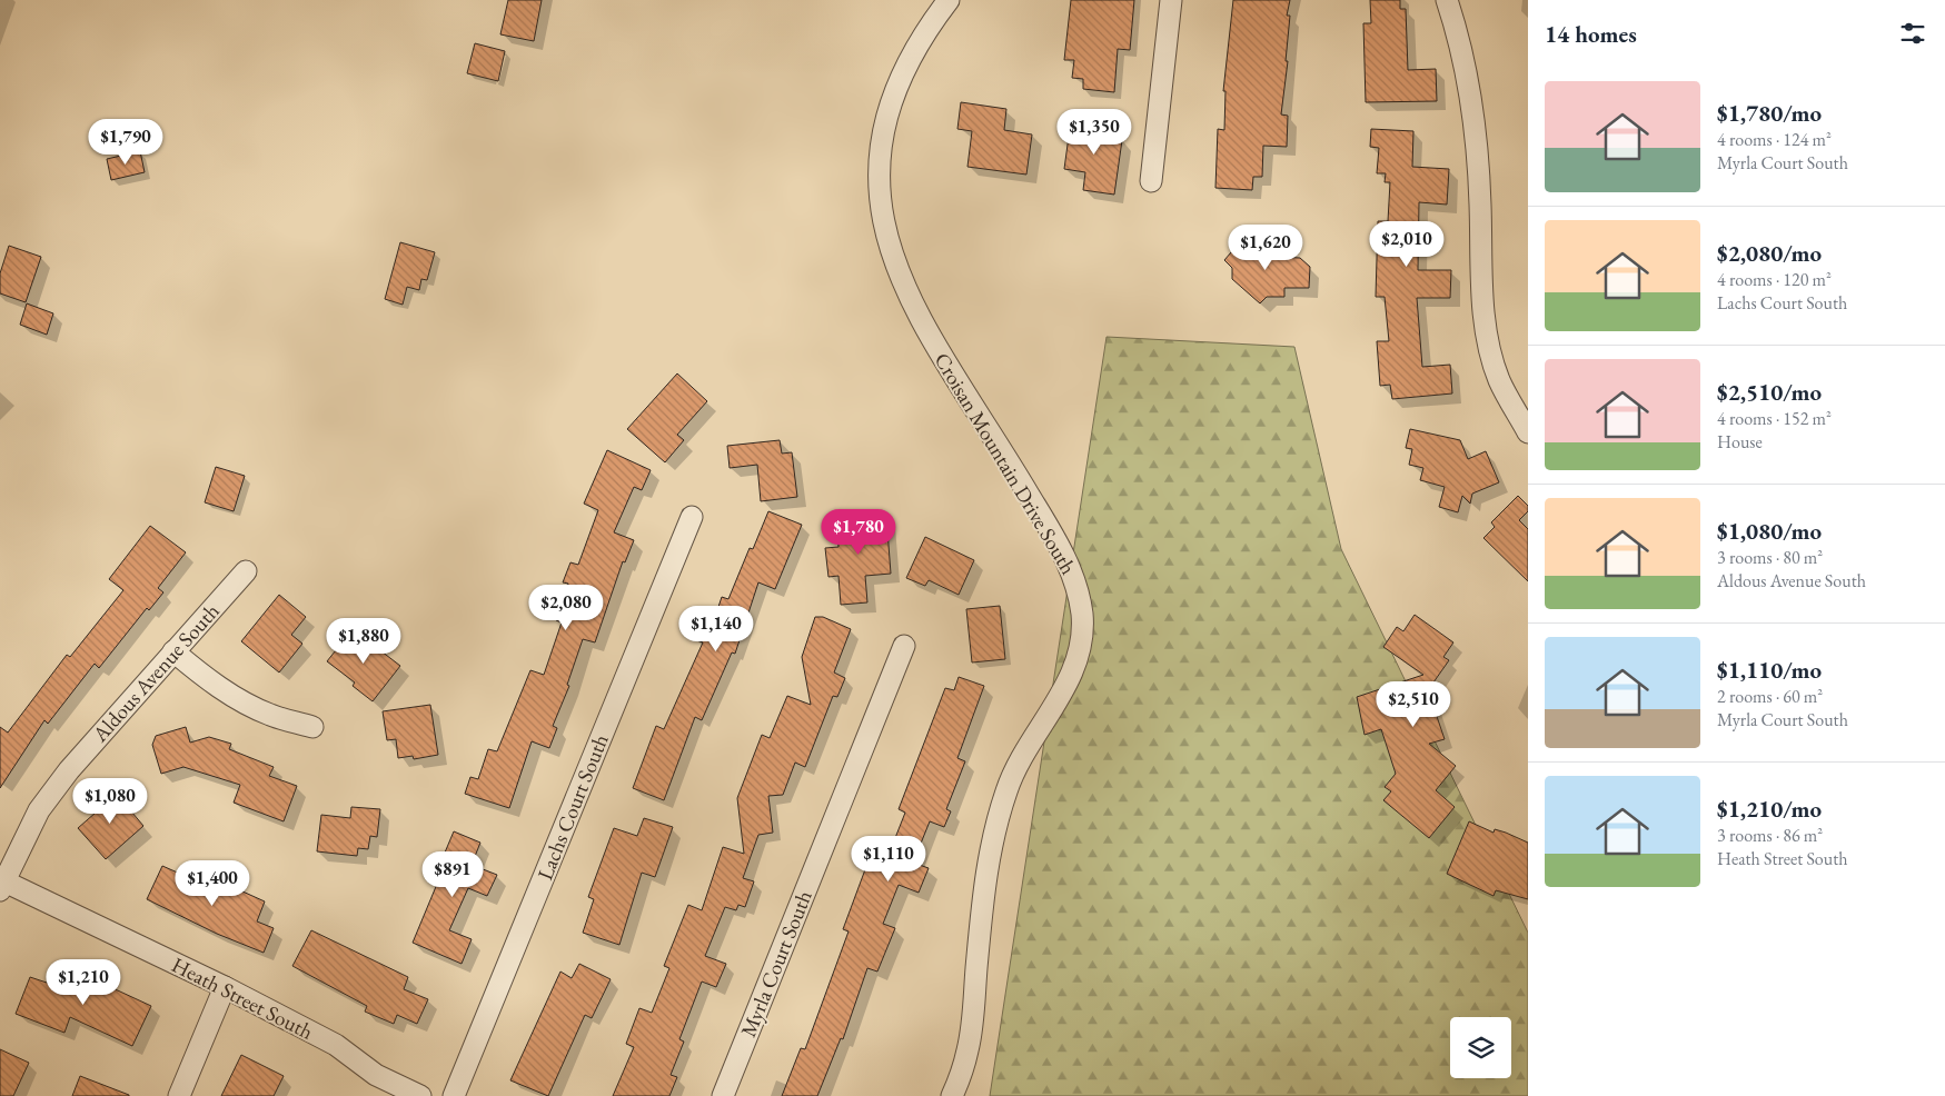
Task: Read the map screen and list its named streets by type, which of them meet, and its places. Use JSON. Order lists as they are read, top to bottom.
{
  "streets": {
    "street": [
      "Croisan Mountain Drive South",
      "Aldous Avenue South",
      "Lachs Court South",
      "Myrla Court South",
      "Heath Street South"
    ]
  },
  "crossings": [
    ["Aldous Avenue South", "Heath Street South"]
  ],
  "page": {
    "heading": "14 homes",
    "list": [
      {
        "name": "$1,780/mo",
        "note": "4 rooms · 124 m² · Myrla Court South"
      },
      {
        "name": "$2,080/mo",
        "note": "4 rooms · 120 m² · Lachs Court South"
      },
      {
        "name": "$2,510/mo",
        "note": "4 rooms · 152 m² · House"
      },
      {
        "name": "$1,080/mo",
        "note": "3 rooms · 80 m² · Aldous Avenue South"
      },
      {
        "name": "$1,110/mo",
        "note": "2 rooms · 60 m² · Myrla Court South"
      },
      {
        "name": "$1,210/mo",
        "note": "3 rooms · 86 m² · Heath Street South"
      }
    ],
    "price": [
      "$1,350",
      "$1,790",
      "$2,010",
      "$1,620",
      "$1,780",
      "$2,080",
      "$1,140",
      "$1,880",
      "$2,510",
      "$1,080",
      "$1,110",
      "$891",
      "$1,400",
      "$1,210"
    ]
  }
}
